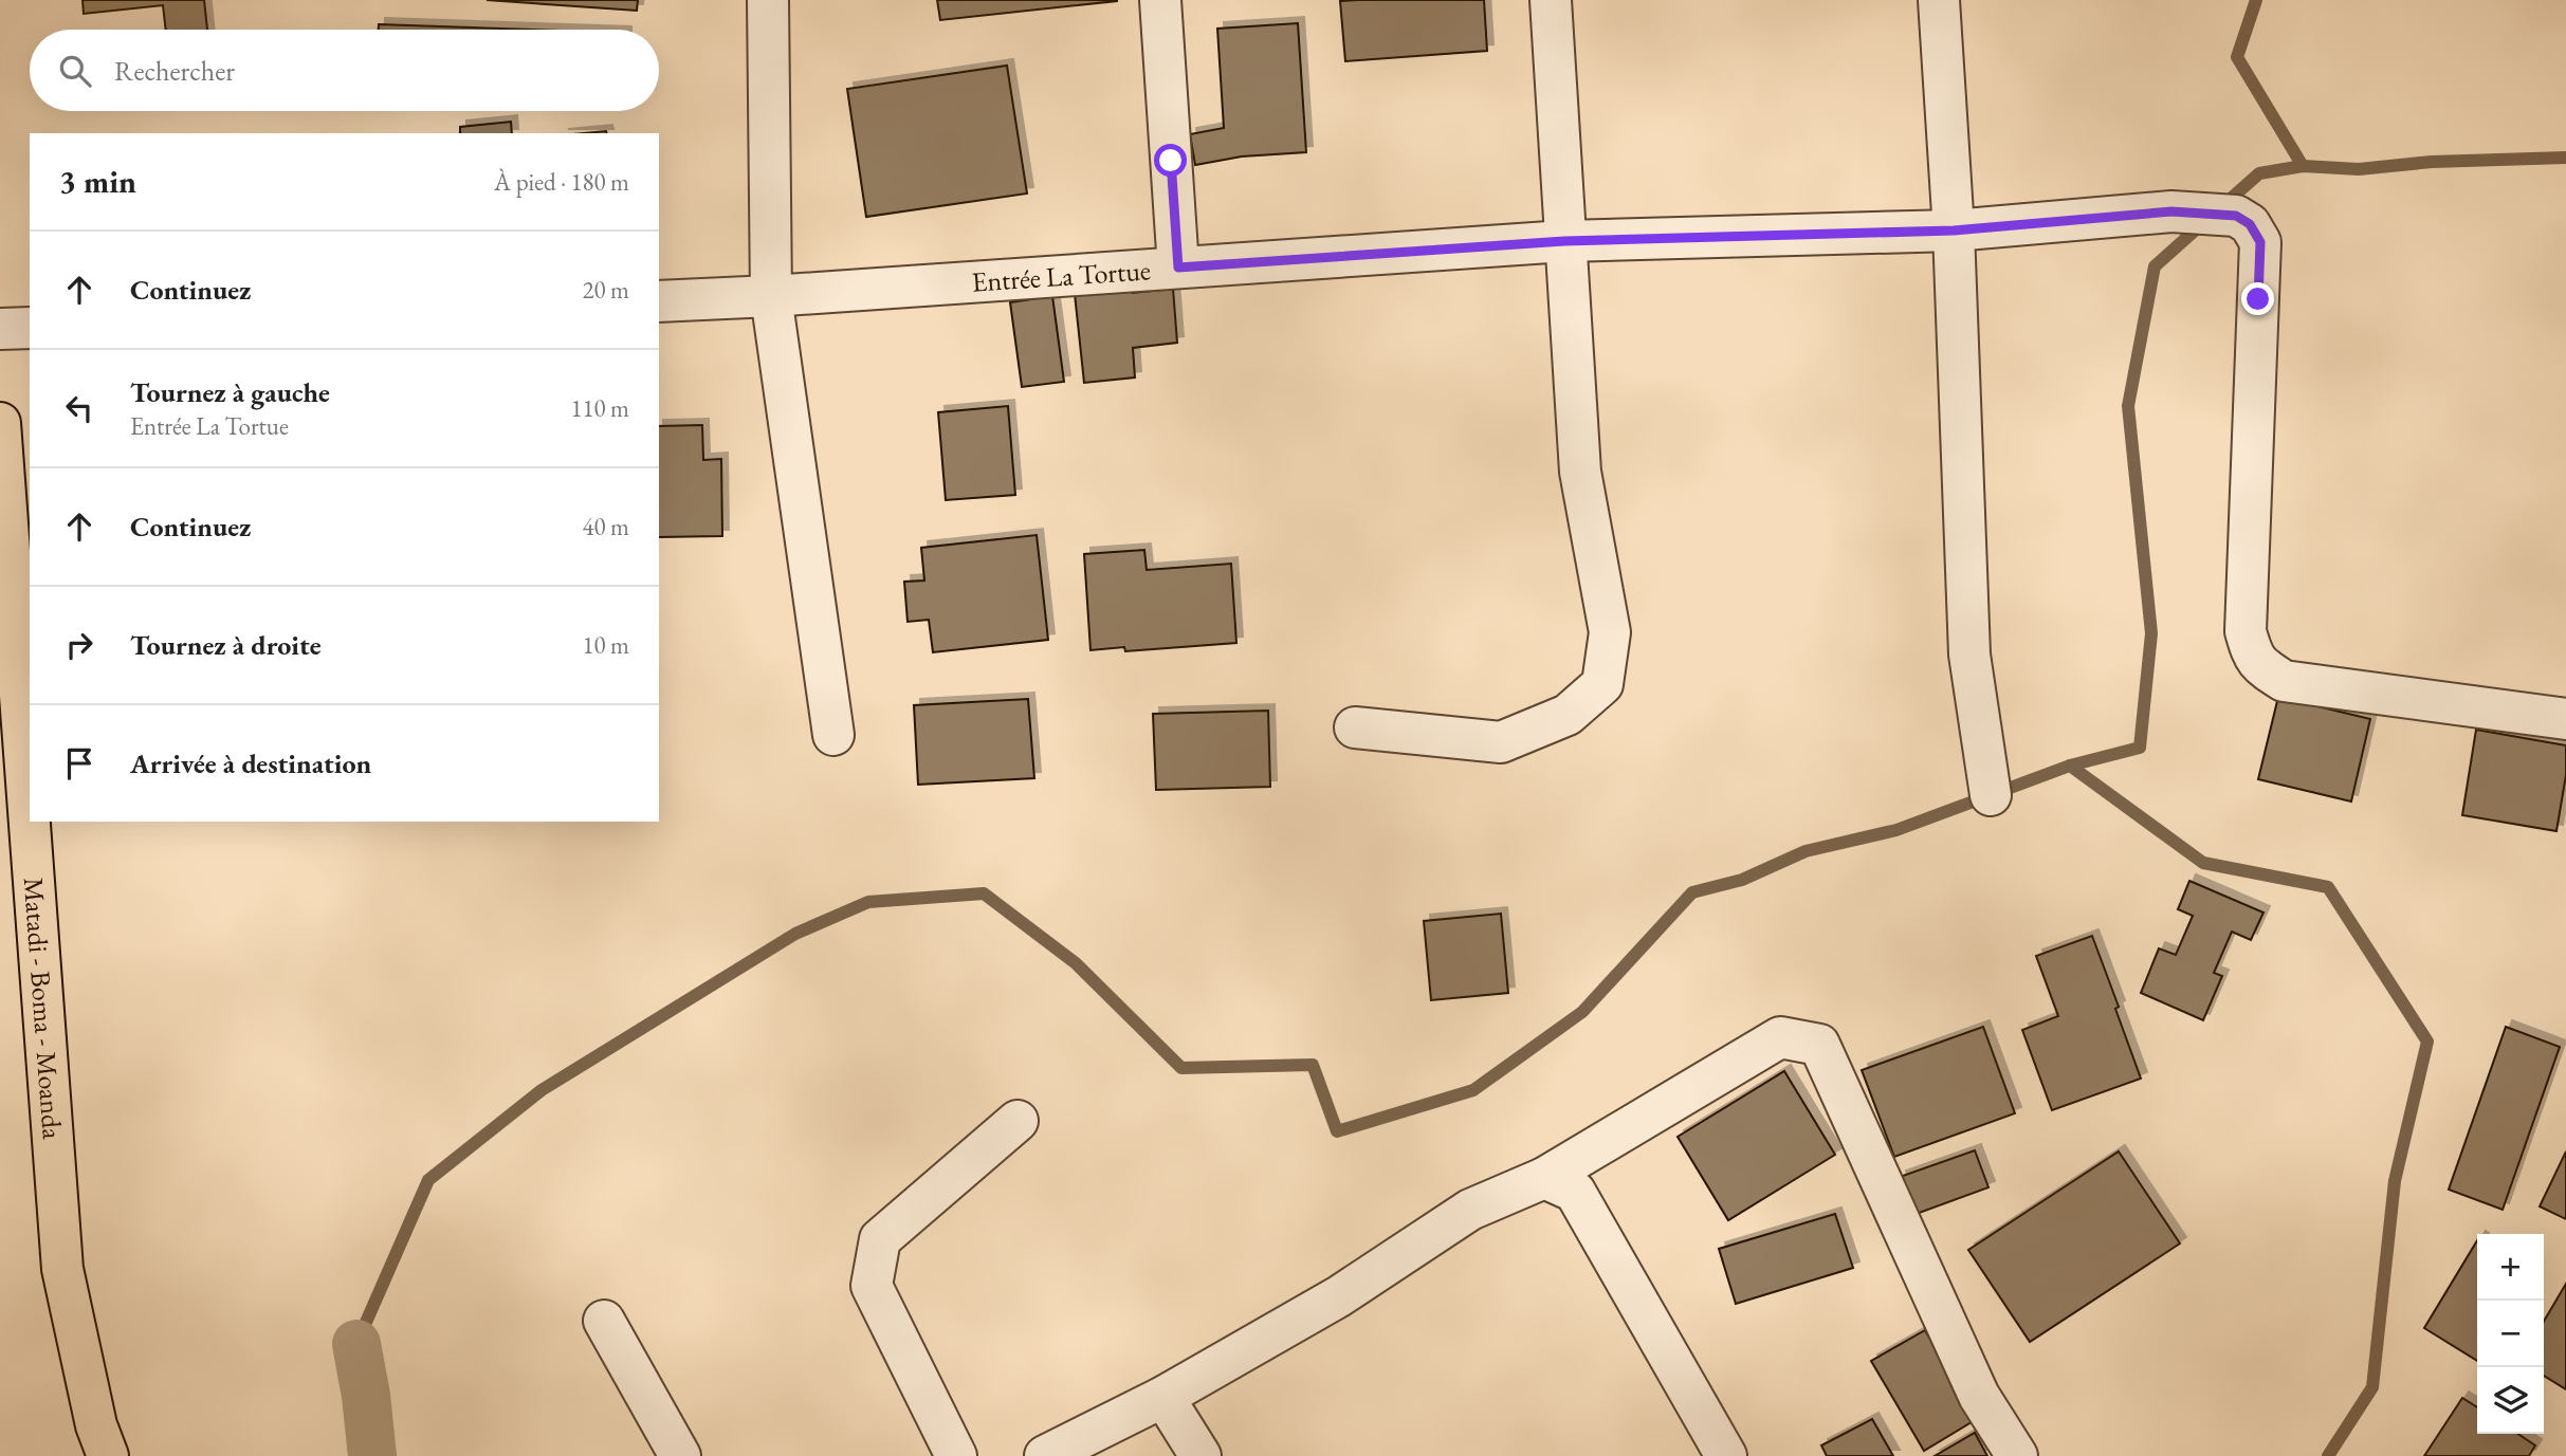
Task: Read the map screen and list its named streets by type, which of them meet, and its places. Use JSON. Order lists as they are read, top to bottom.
{
  "streets": {
    "highway": ["Matadi - Boma - Moanda"],
    "street": ["Entrée La Tortue"]
  },
  "page": {
    "search": "Rechercher",
    "heading": ["3 min", "À pied · 180 m"],
    "list": [
      ["Continuez", "20 m"],
      ["Tournez à gauche", "Entrée La Tortue", "110 m"],
      ["Continuez", "40 m"],
      ["Tournez à droite", "10 m"],
      "Arrivée à destination"
    ],
    "map_buttons": ["+", "−"]
  }
}
